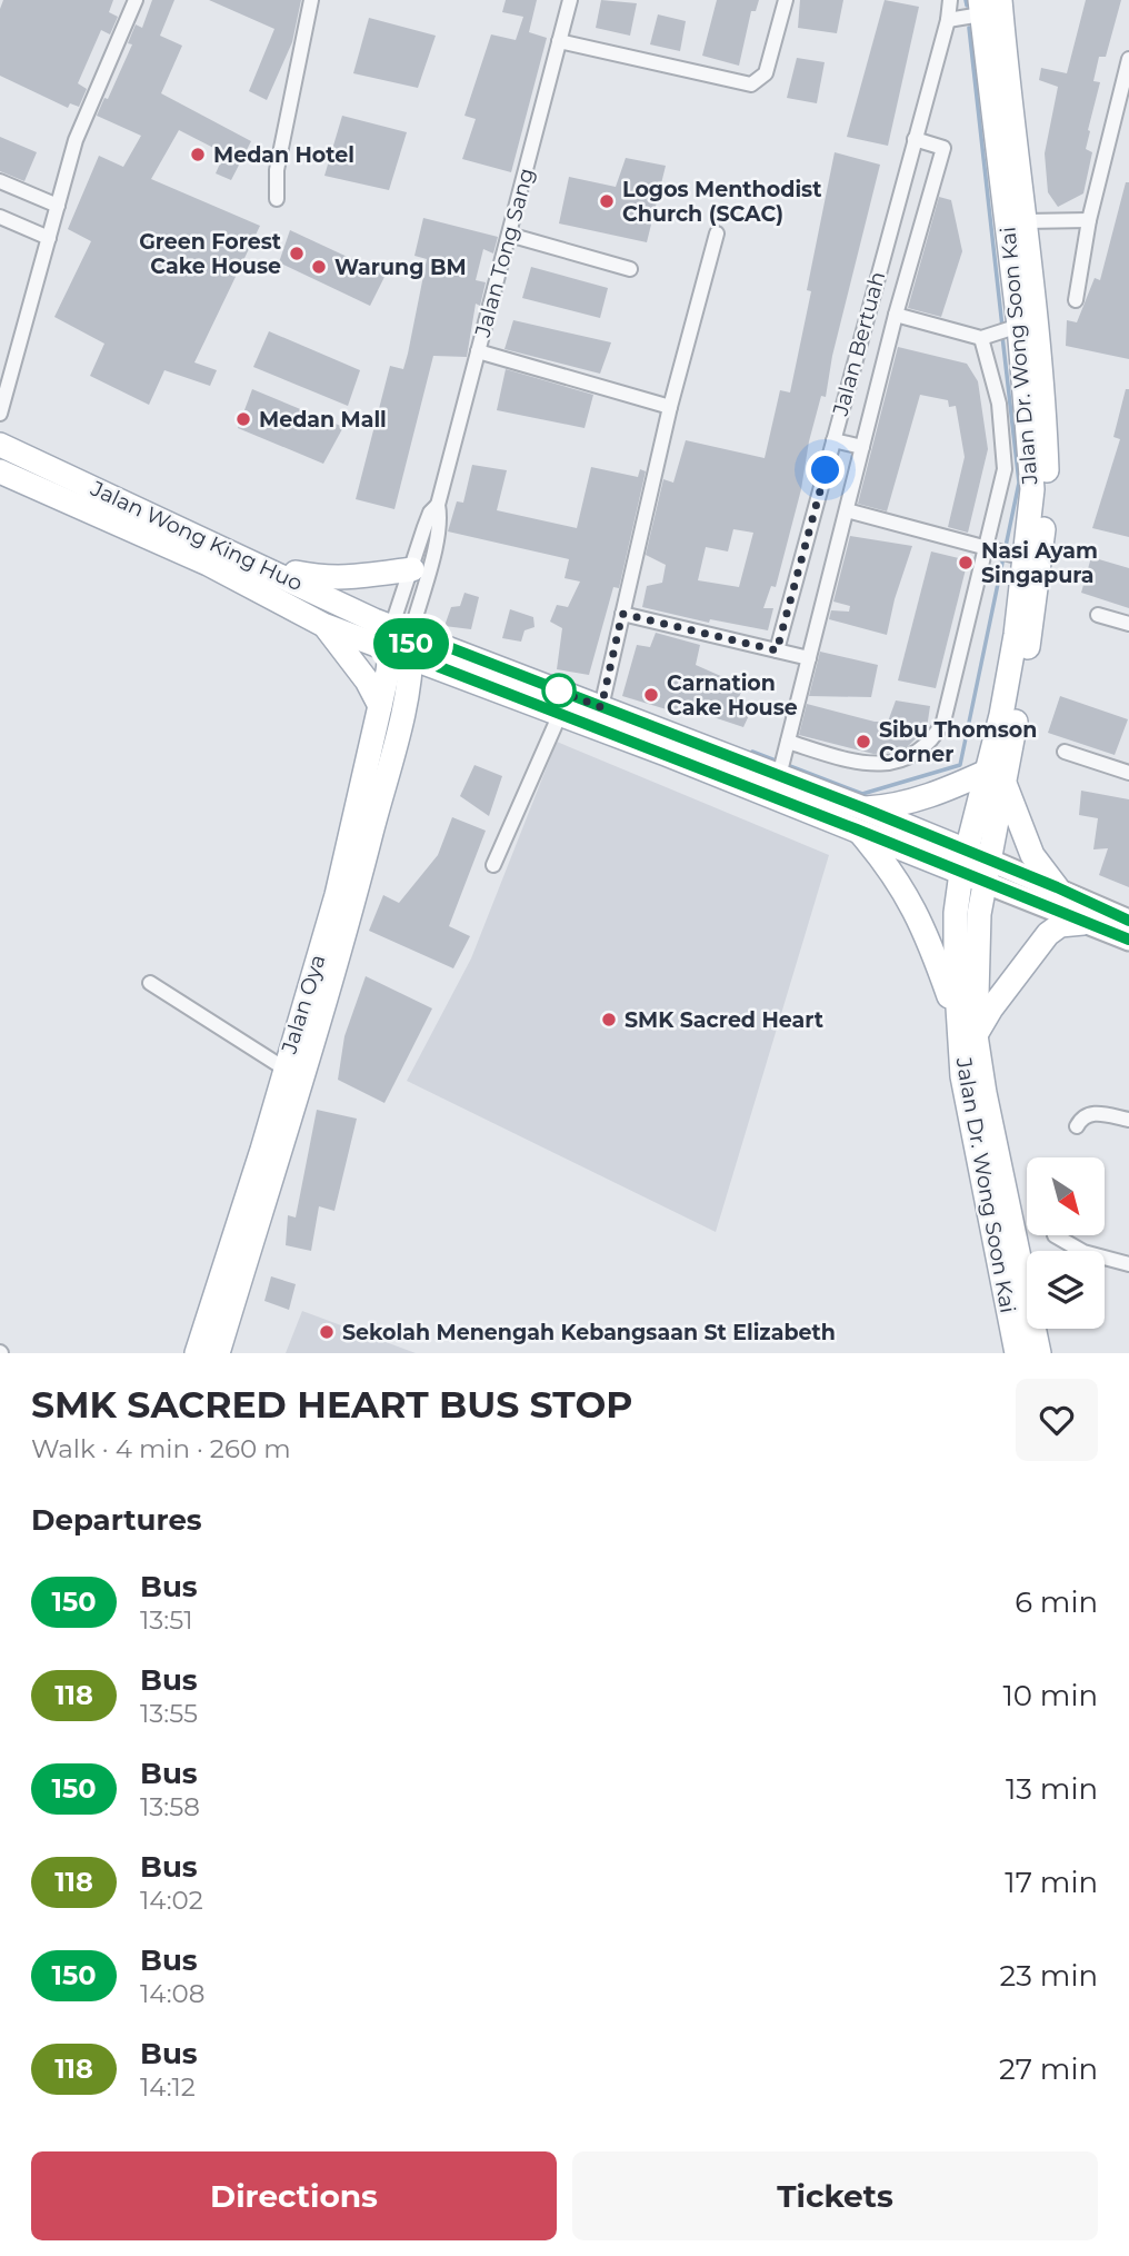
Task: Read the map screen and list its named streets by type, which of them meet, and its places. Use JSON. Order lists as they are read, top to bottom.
{
  "streets": {
    "main road": ["Jalan Dr. Wong Soon Kai", "Jalan Wong King Huo", "Jalan Oya"],
    "street": ["Jalan Tong Sang", "Jalan Bertuah"]
  },
  "crossings": [
    ["Jalan Tong Sang", "Jalan Wong King Huo"],
    ["Jalan Tong Sang", "Jalan Oya"],
    ["Jalan Wong King Huo", "Jalan Oya"]
  ],
  "places": [
    "Medan Hotel",
    "Logos Menthodist Church (SCAC)",
    "Green Forest Cake House",
    "Warung BM",
    "Medan Mall",
    "Nasi Ayam Singapura",
    "Carnation Cake House",
    "Sibu Thomson Corner",
    "SMK Sacred Heart",
    "Sekolah Menengah Kebangsaan St Elizabeth"
  ],
  "lines": ["bus line 150"],
  "north": "bottom right",
  "page": {
    "on_map": "150",
    "heading": [
      ["SMK SACRED HEART BUS STOP", "Walk · 4 min · 260 m"],
      "Departures"
    ],
    "list": [
      {
        "mark": "150",
        "name": "Bus",
        "note": "13:51",
        "value": "6 min"
      },
      {
        "mark": "118",
        "name": "Bus",
        "note": "13:55",
        "value": "10 min"
      },
      {
        "mark": "150",
        "name": "Bus",
        "note": "13:58",
        "value": "13 min"
      },
      {
        "mark": "118",
        "name": "Bus",
        "note": "14:02",
        "value": "17 min"
      },
      {
        "mark": "150",
        "name": "Bus",
        "note": "14:08",
        "value": "23 min"
      },
      {
        "mark": "118",
        "name": "Bus",
        "note": "14:12",
        "value": "27 min"
      }
    ],
    "buttons": ["Directions", "Tickets"]
  }
}
